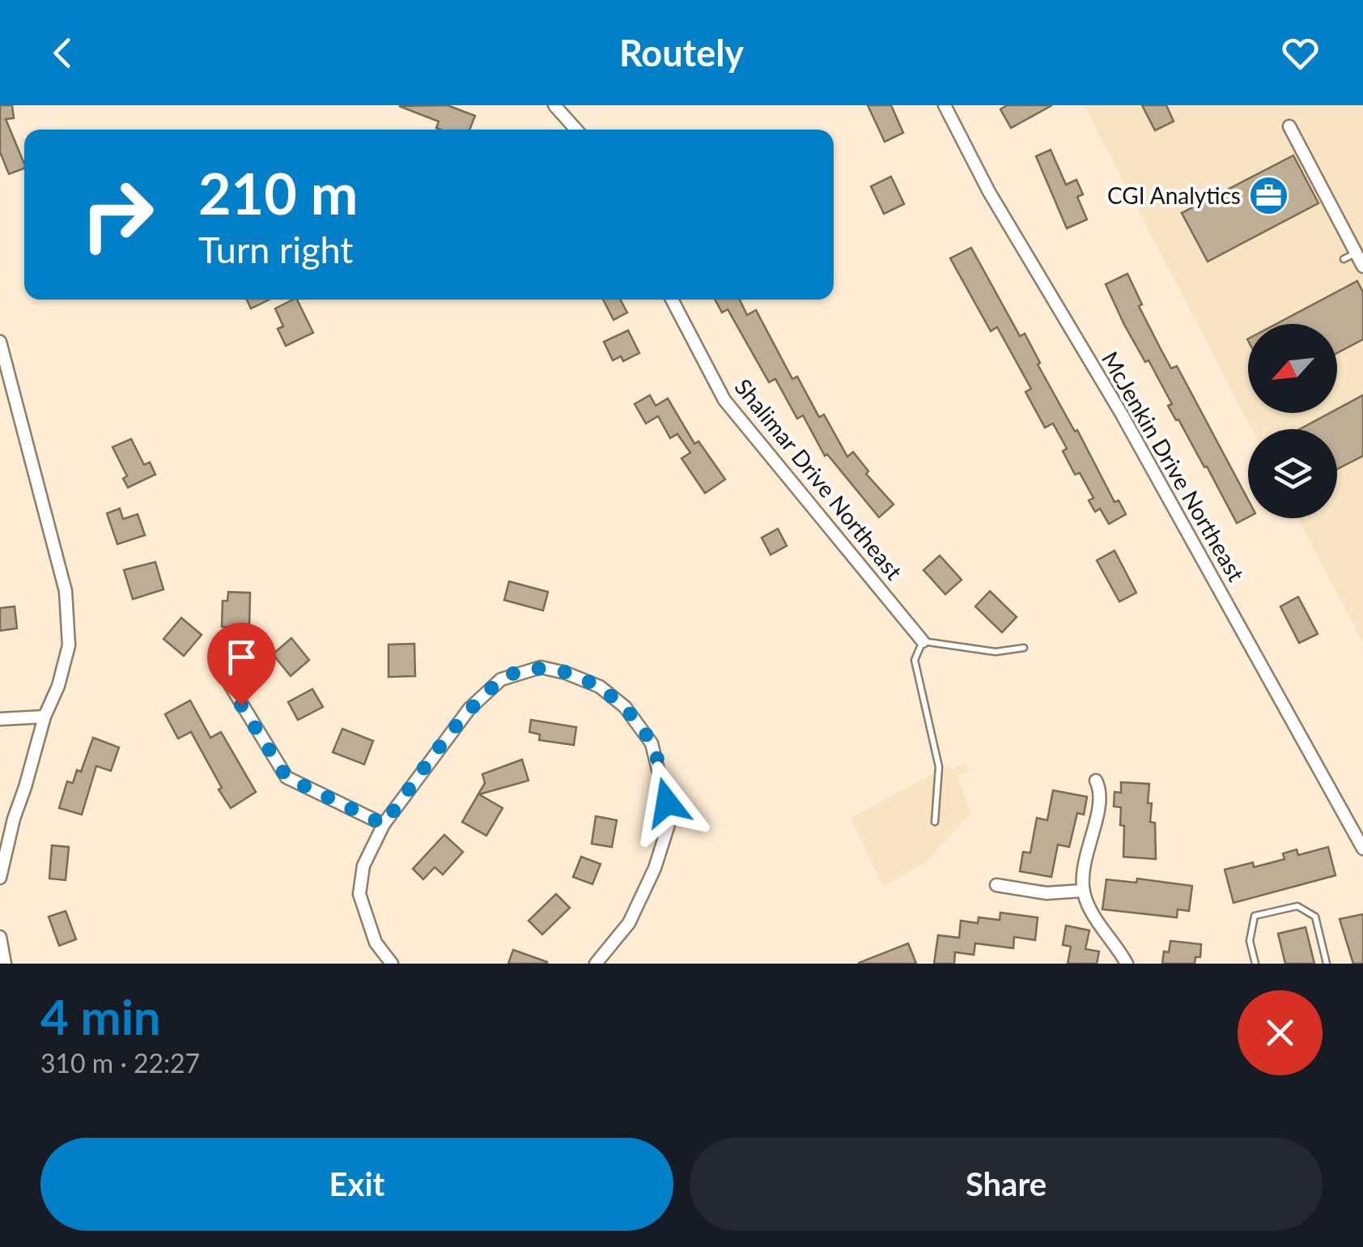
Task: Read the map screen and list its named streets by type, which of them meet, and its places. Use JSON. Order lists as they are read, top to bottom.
{
  "streets": {
    "street": ["McJenkin Drive Northeast", "Shalimar Drive Northeast"]
  },
  "places": {
    "office": ["CGI Analytics"]
  },
  "north": "bottom left",
  "page": {
    "header": "Routely",
    "turn": ["210 m", "Turn right"],
    "heading": ["4 min", "310 m · 22:27"],
    "buttons": ["Exit", "Share"]
  }
}
